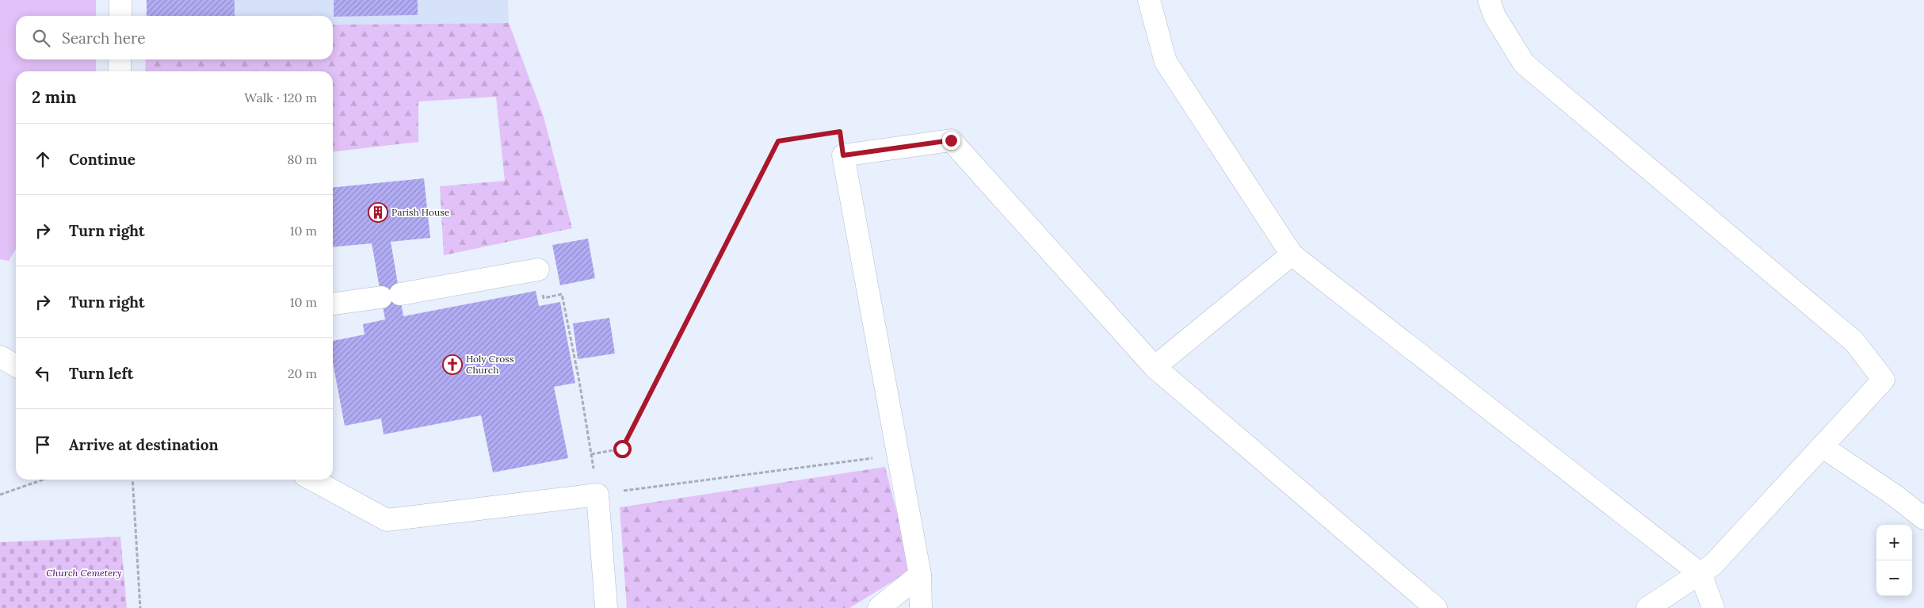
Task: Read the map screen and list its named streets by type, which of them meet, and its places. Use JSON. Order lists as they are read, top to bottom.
{
  "parks": ["Church Cemetery"],
  "places": {
    "building": ["Parish House"],
    "church": ["Holy Cross Church"]
  },
  "page": {
    "search": "Search here",
    "heading": ["2 min", "Walk · 120 m"],
    "list": [
      ["Continue", "80 m"],
      ["Turn right", "10 m"],
      ["Turn right", "10 m"],
      ["Turn left", "20 m"],
      "Arrive at destination"
    ],
    "map_buttons": ["+", "−"]
  }
}
